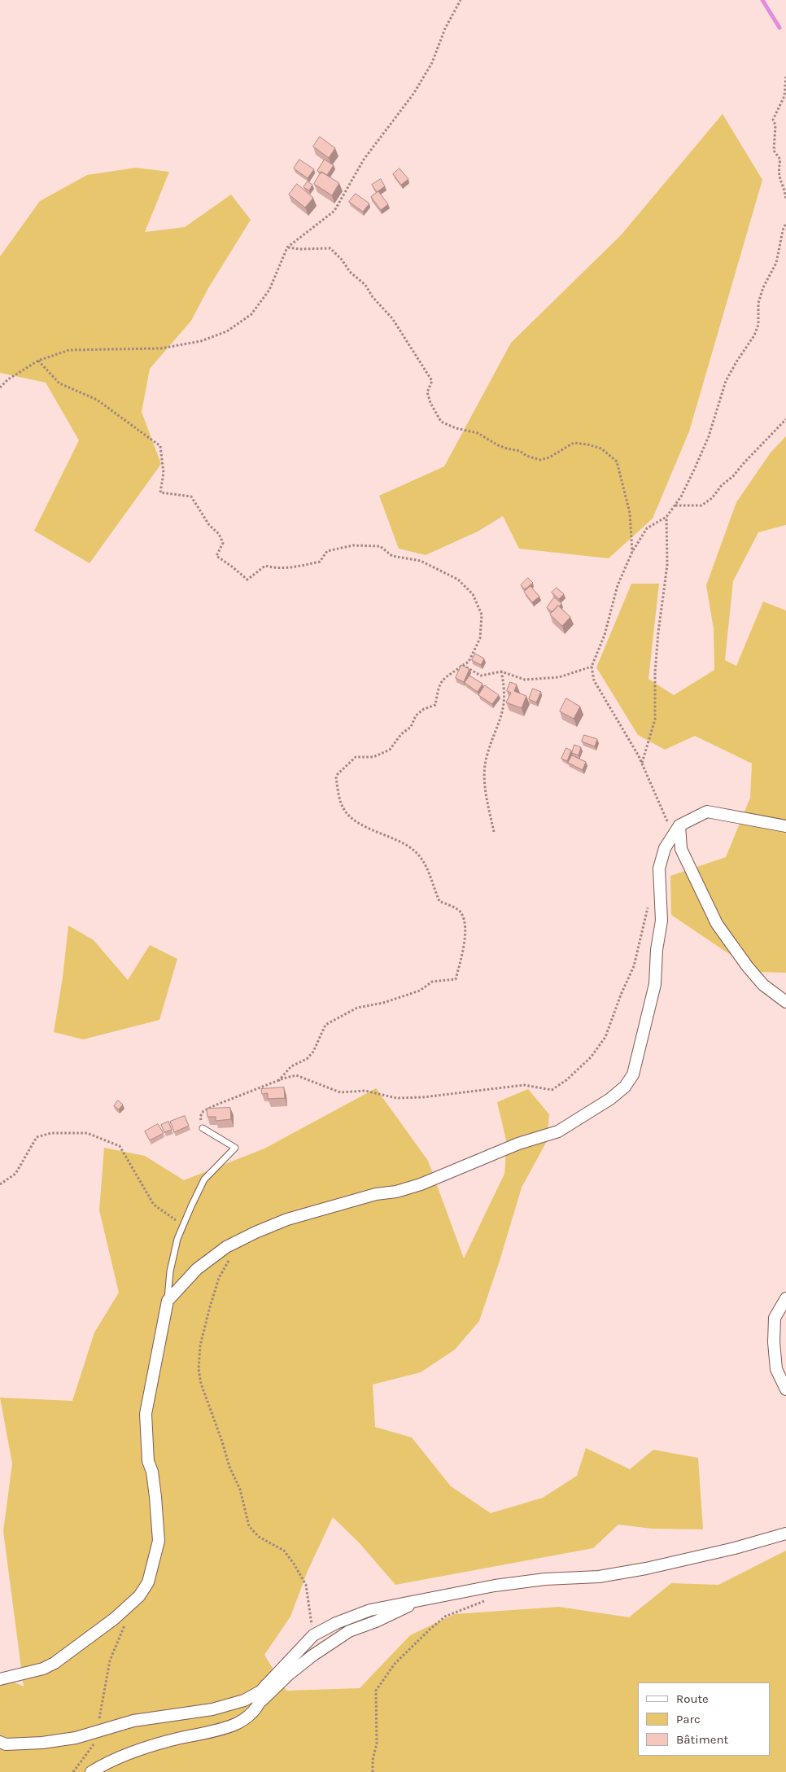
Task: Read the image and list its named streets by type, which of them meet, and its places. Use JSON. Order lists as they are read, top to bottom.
{
  "legend": ["Route", "Parc", "Bâtiment"]
}
